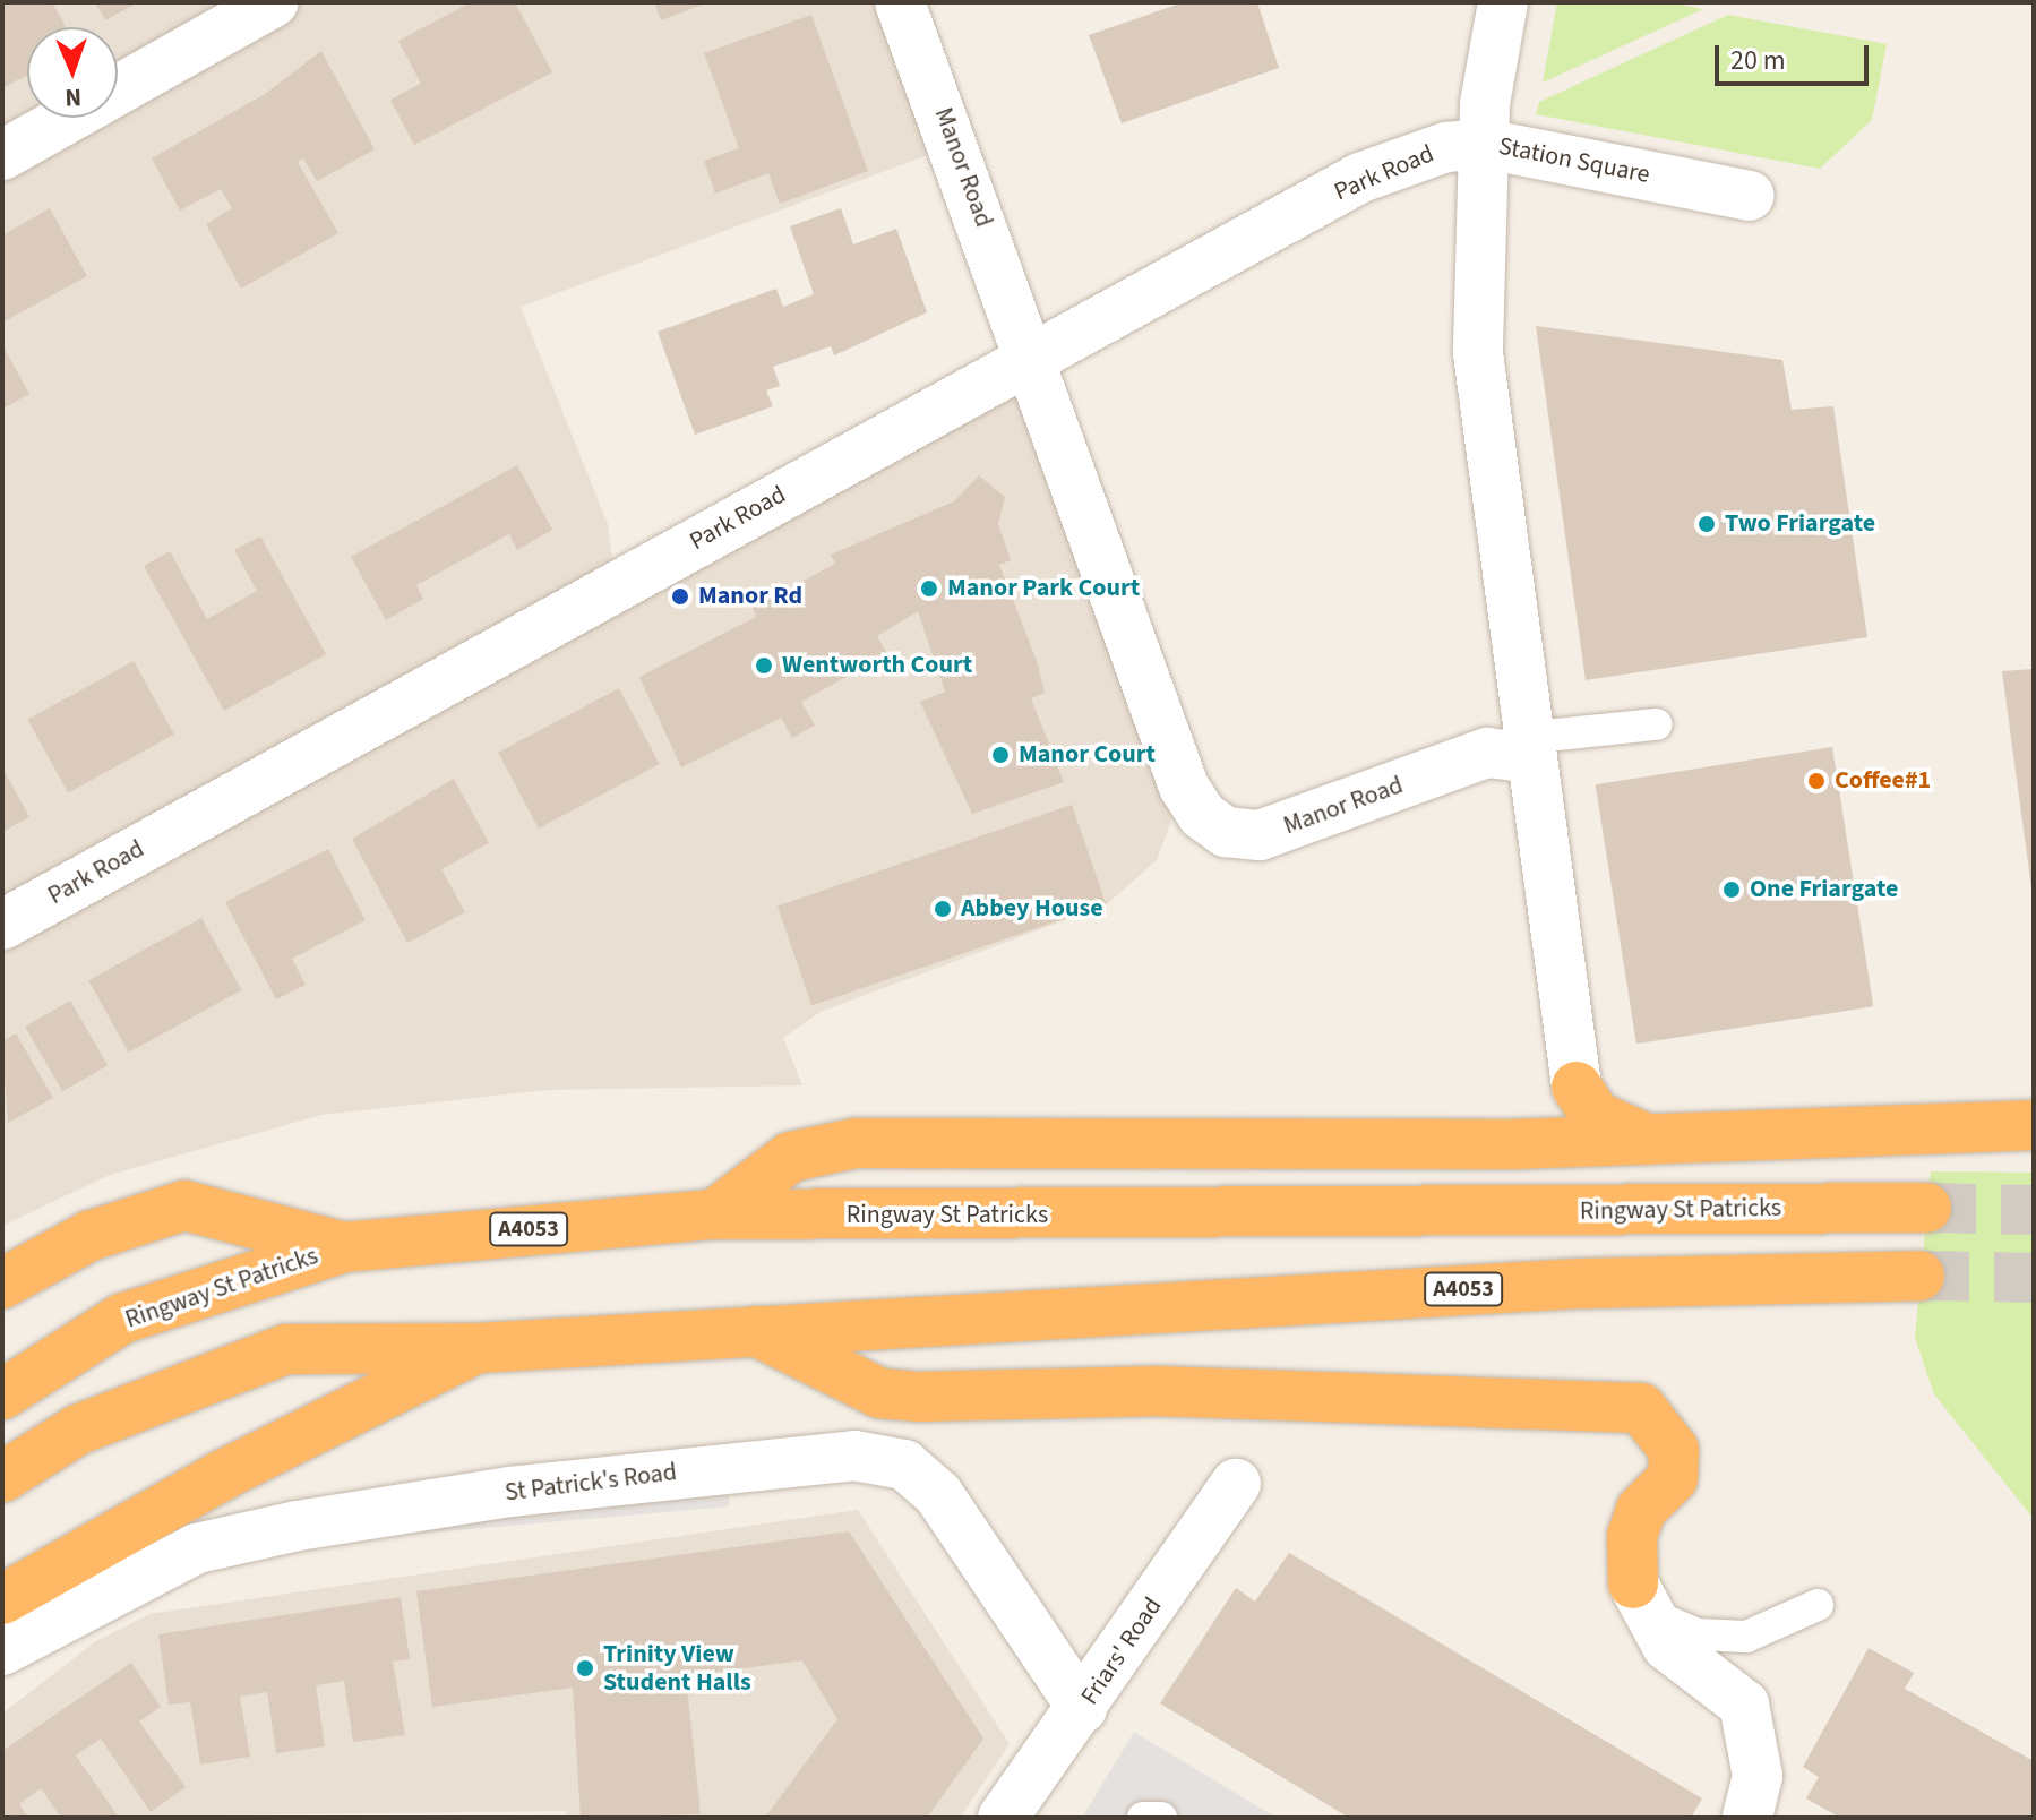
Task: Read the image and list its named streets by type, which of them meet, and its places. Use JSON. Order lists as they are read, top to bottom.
{
  "streets": {
    "highway": ["Ringway St Patricks", "A4053"],
    "street": [
      "Station Square",
      "Manor Road",
      "Park Road",
      "St Patrick's Road",
      "Friars' Road"
    ]
  },
  "crossings": [
    ["Station Square", "Park Road"],
    ["Manor Road", "Park Road"],
    ["St Patrick's Road", "Friars' Road"]
  ],
  "places": [
    "Two Friargate",
    "Manor Park Court",
    "Manor Rd",
    "Wentworth Court",
    "Manor Court",
    "Coffee#1",
    "One Friargate",
    "Abbey House",
    "Trinity View Student Halls"
  ],
  "scale_bar": "20 m",
  "north": "bottom"
}
